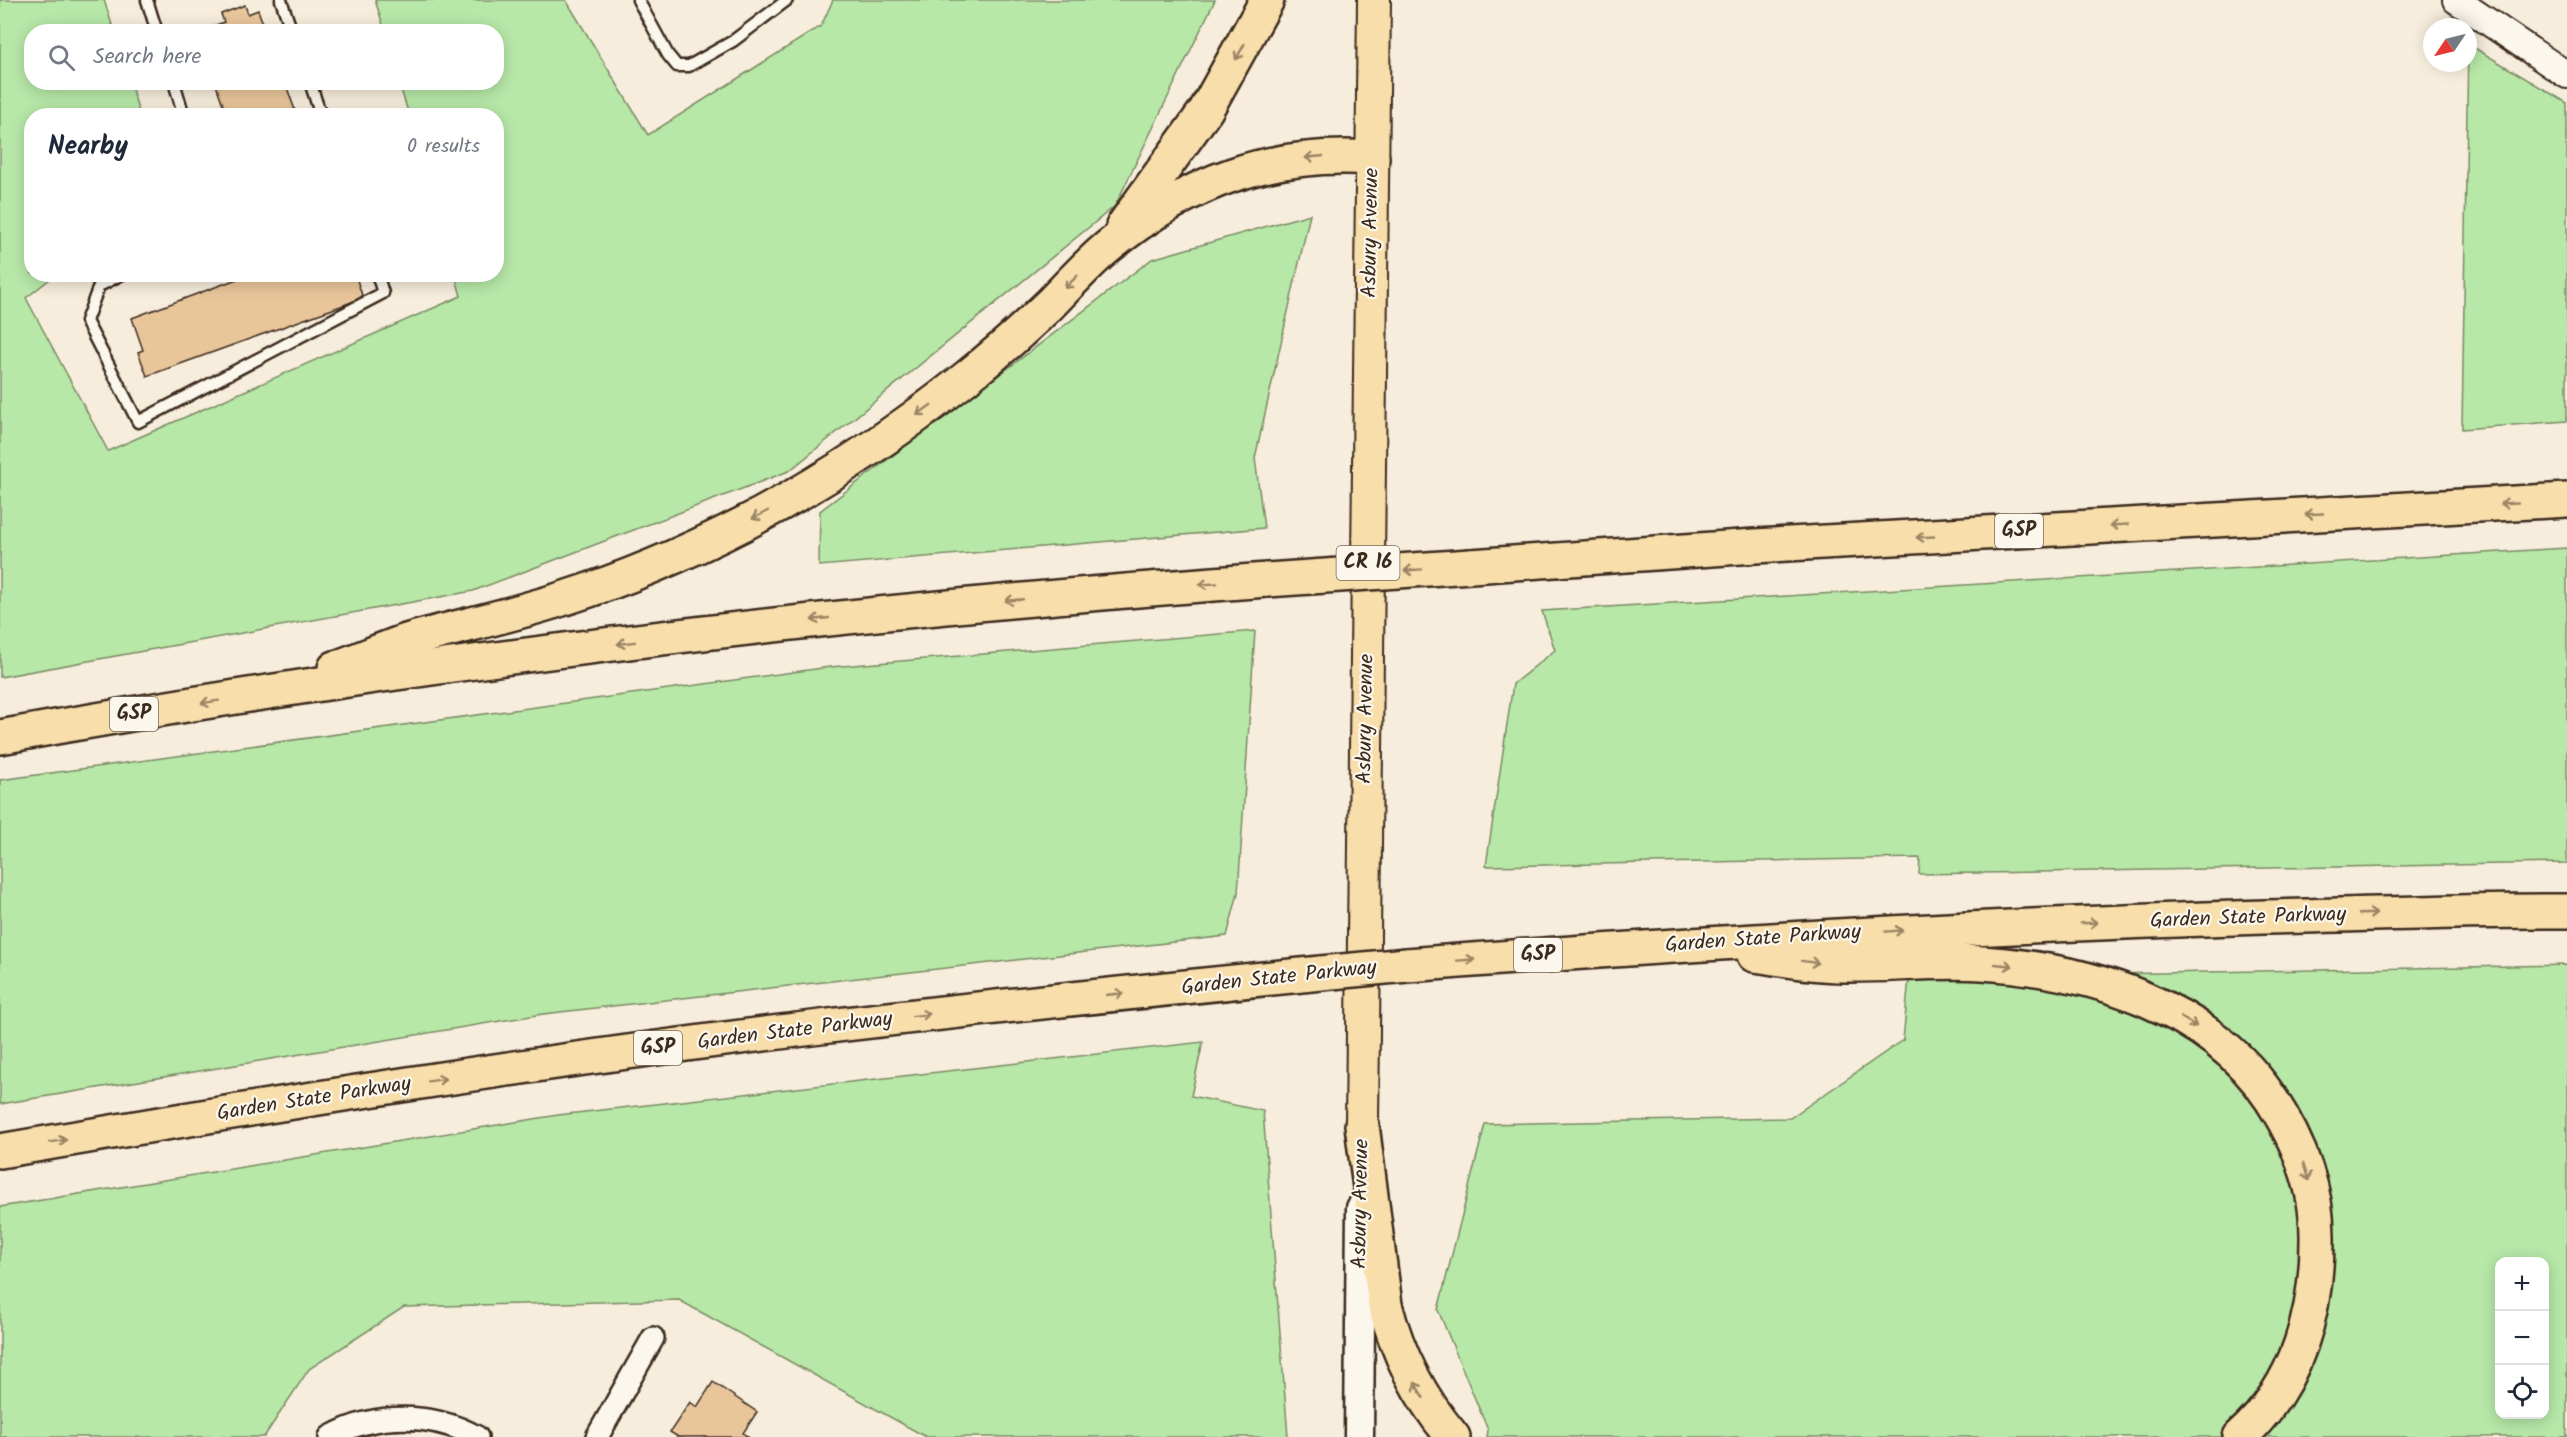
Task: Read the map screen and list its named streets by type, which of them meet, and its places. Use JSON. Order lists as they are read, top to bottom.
{
  "streets": {
    "highway": ["GSP", "Garden State Parkway"],
    "main road": ["Asbury Avenue", "CR 16"]
  },
  "one_way": ["Garden State Parkway"],
  "north": "bottom left",
  "page": {
    "search": "Search here",
    "heading": ["Nearby", "0 results"],
    "map_buttons": ["+", "−"]
  }
}
